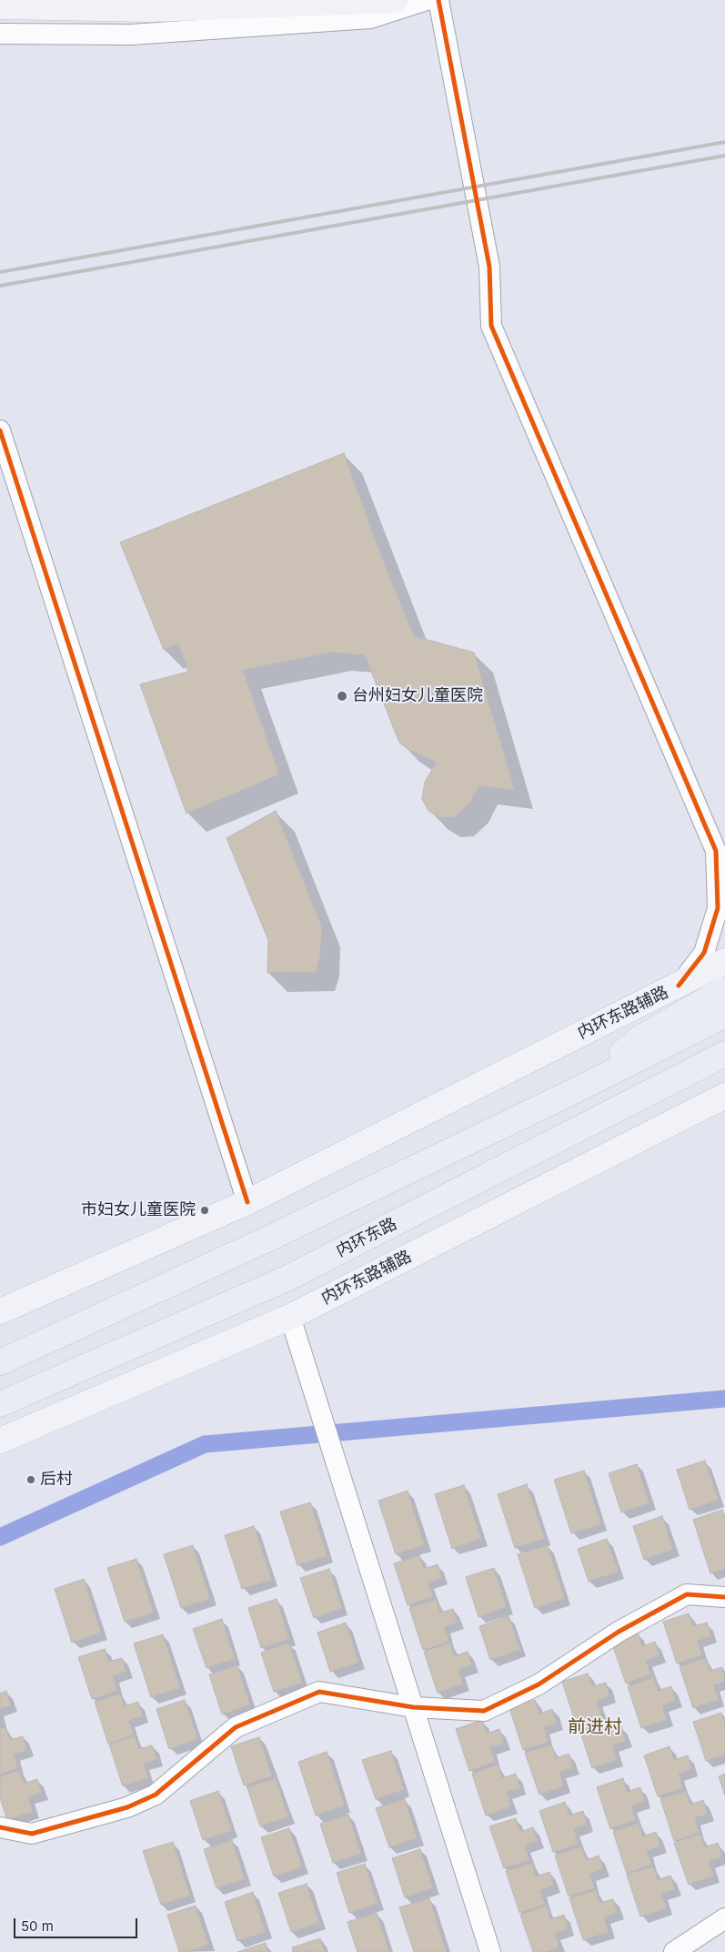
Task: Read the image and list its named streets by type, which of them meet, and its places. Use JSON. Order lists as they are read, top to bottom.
{
  "streets": {
    "highway": ["内环东路"],
    "main road": ["内环东路辅路"]
  },
  "districts": ["前进村"],
  "places": ["台州妇女儿童医院", "市妇女儿童医院", "后村"],
  "scale_bar": "50 m"
}
